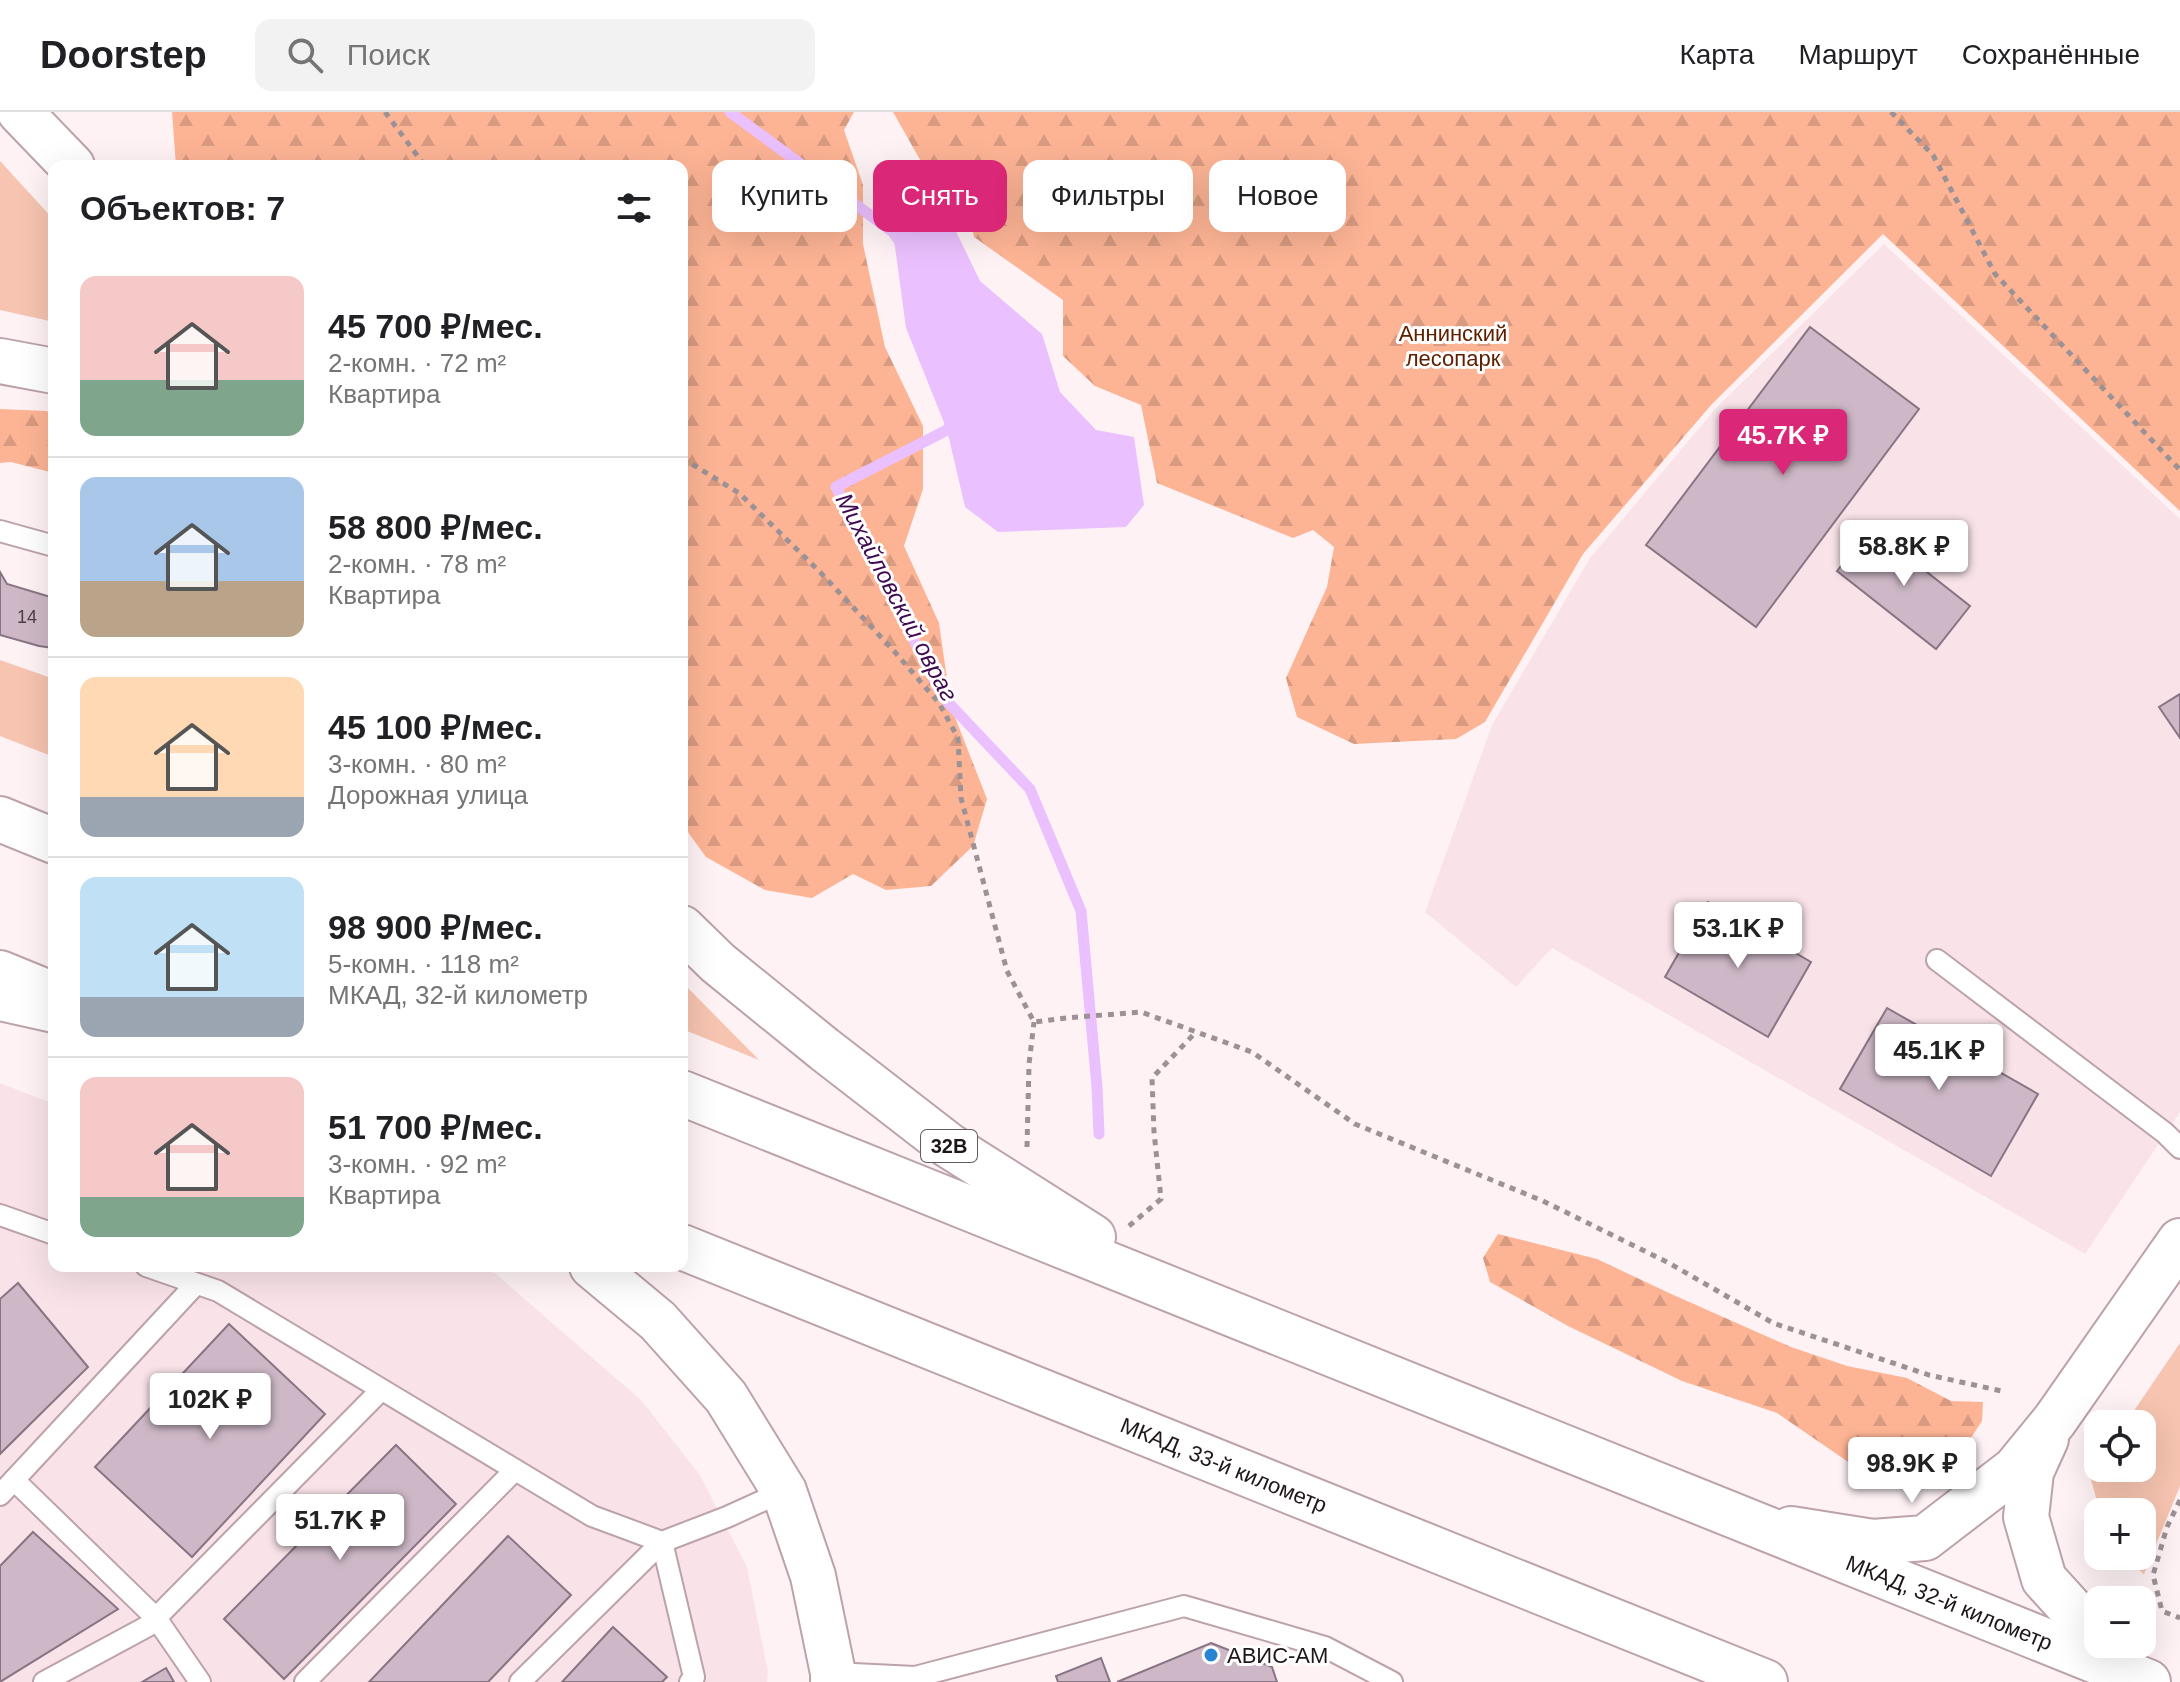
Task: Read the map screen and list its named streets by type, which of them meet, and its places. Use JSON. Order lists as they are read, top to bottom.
{
  "streets": {
    "main road": ["32B", "МКАД, 33-й километр", "МКАД, 32-й километр"]
  },
  "water": ["Михайловский овраг"],
  "parks": ["Аннинский лесопарк"],
  "places": ["АВИС-АМ"],
  "house_numbers": ["14"],
  "page": {
    "header": "Doorstep",
    "search": "Поиск",
    "nav": ["Карта", "Маршрут", "Сохранённые"],
    "chip": [
      "Купить",
      "Снять",
      "Фильтры",
      "Новое"
    ],
    "heading": "Объектов: 7",
    "list": [
      {
        "name": "45 700 ₽/мес.",
        "note": "2-комн. · 72 m² · Квартира"
      },
      {
        "name": "58 800 ₽/мес.",
        "note": "2-комн. · 78 m² · Квартира"
      },
      {
        "name": "45 100 ₽/мес.",
        "note": "3-комн. · 80 m² · Дорожная улица"
      },
      {
        "name": "98 900 ₽/мес.",
        "note": "5-комн. · 118 m² · МКАД, 32-й километр"
      },
      {
        "name": "51 700 ₽/мес.",
        "note": "3-комн. · 92 m² · Квартира"
      }
    ],
    "price": [
      "45.7K ₽",
      "58.8K ₽",
      "53.1K ₽",
      "45.1K ₽",
      "102K ₽",
      "98.9K ₽",
      "51.7K ₽"
    ],
    "map_buttons": ["+", "−"]
  }
}
